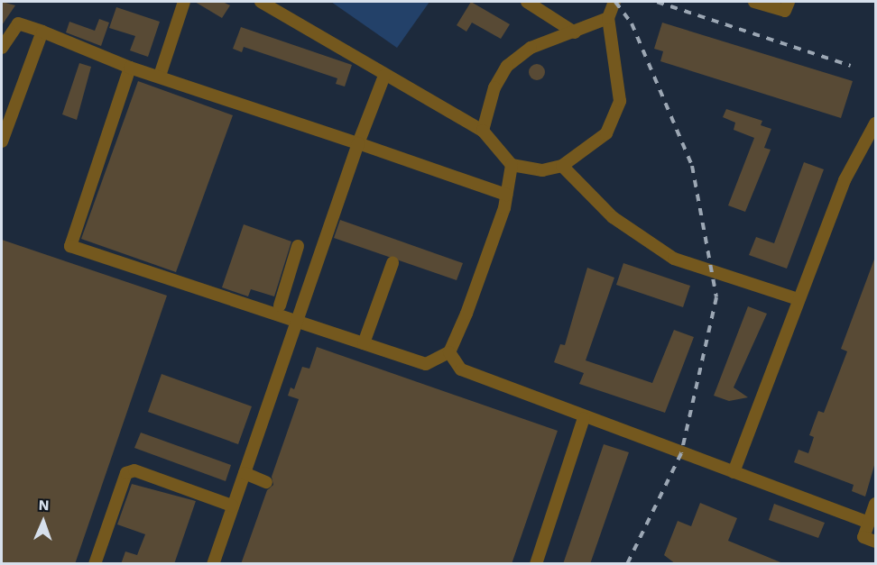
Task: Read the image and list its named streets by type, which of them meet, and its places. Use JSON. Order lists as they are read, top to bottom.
{
  "north": "top"
}
